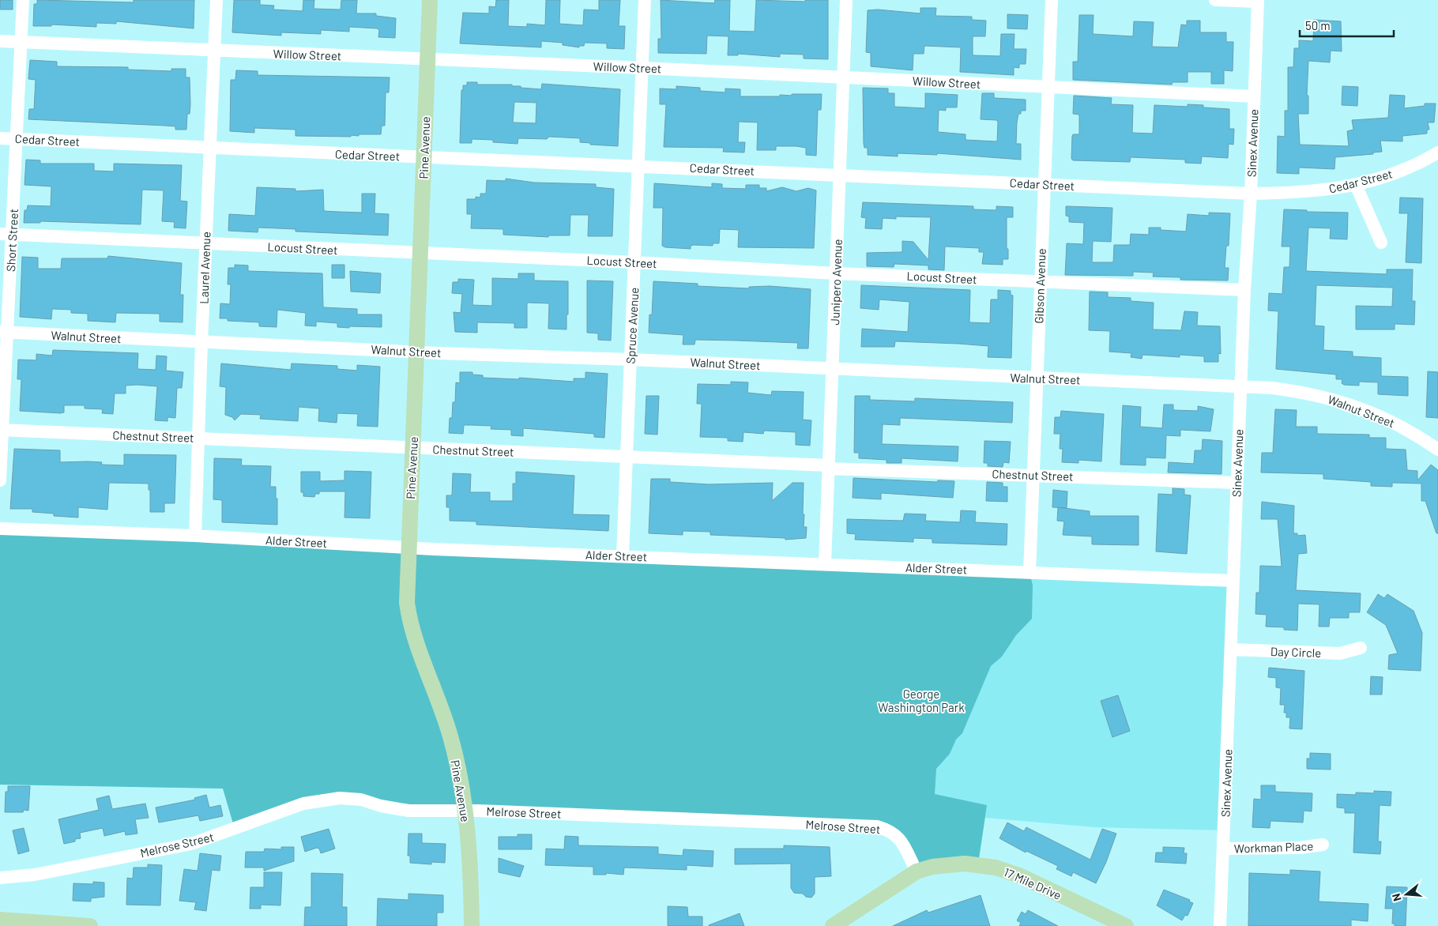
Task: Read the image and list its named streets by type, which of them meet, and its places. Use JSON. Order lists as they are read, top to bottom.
{
  "streets": {
    "main road": ["Pine Avenue", "17 Mile Drive"],
    "street": [
      "Willow Street",
      "Cedar Street",
      "Sinex Avenue",
      "Short Street",
      "Locust Street",
      "Laurel Avenue",
      "Junipero Avenue",
      "Gibson Avenue",
      "Spruce Avenue",
      "Walnut Street",
      "Chestnut Street",
      "Alder Street",
      "Day Circle",
      "Melrose Street",
      "Workman Place"
    ]
  },
  "crossings": [
    ["Willow Street", "Sinex Avenue"],
    ["Willow Street", "Pine Avenue"],
    ["Willow Street", "Short Street"],
    ["Willow Street", "Laurel Avenue"],
    ["Willow Street", "Junipero Avenue"],
    ["Willow Street", "Gibson Avenue"],
    ["Willow Street", "Spruce Avenue"],
    ["Cedar Street", "Sinex Avenue"],
    ["Cedar Street", "Pine Avenue"],
    ["Cedar Street", "Short Street"],
    ["Cedar Street", "Laurel Avenue"],
    ["Cedar Street", "Junipero Avenue"],
    ["Cedar Street", "Gibson Avenue"],
    ["Cedar Street", "Spruce Avenue"],
    ["Sinex Avenue", "Locust Street"],
    ["Sinex Avenue", "Walnut Street"],
    ["Sinex Avenue", "Chestnut Street"],
    ["Sinex Avenue", "Alder Street"],
    ["Sinex Avenue", "Day Circle"],
    ["Sinex Avenue", "Workman Place"],
    ["Pine Avenue", "Locust Street"],
    ["Pine Avenue", "Walnut Street"],
    ["Pine Avenue", "Chestnut Street"],
    ["Pine Avenue", "Alder Street"],
    ["Pine Avenue", "Melrose Street"],
    ["Short Street", "Locust Street"],
    ["Short Street", "Walnut Street"],
    ["Short Street", "Chestnut Street"],
    ["Locust Street", "Laurel Avenue"],
    ["Locust Street", "Junipero Avenue"],
    ["Locust Street", "Gibson Avenue"],
    ["Locust Street", "Spruce Avenue"],
    ["Laurel Avenue", "Walnut Street"],
    ["Laurel Avenue", "Chestnut Street"],
    ["Laurel Avenue", "Alder Street"],
    ["Junipero Avenue", "Walnut Street"],
    ["Junipero Avenue", "Chestnut Street"],
    ["Junipero Avenue", "Alder Street"],
    ["Gibson Avenue", "Walnut Street"],
    ["Gibson Avenue", "Chestnut Street"],
    ["Gibson Avenue", "Alder Street"],
    ["Spruce Avenue", "Walnut Street"],
    ["Spruce Avenue", "Chestnut Street"],
    ["Spruce Avenue", "Alder Street"],
    ["Melrose Street", "17 Mile Drive"]
  ],
  "parks": ["George Washington Park"],
  "scale_bar": "50 m",
  "north": "left"
}
